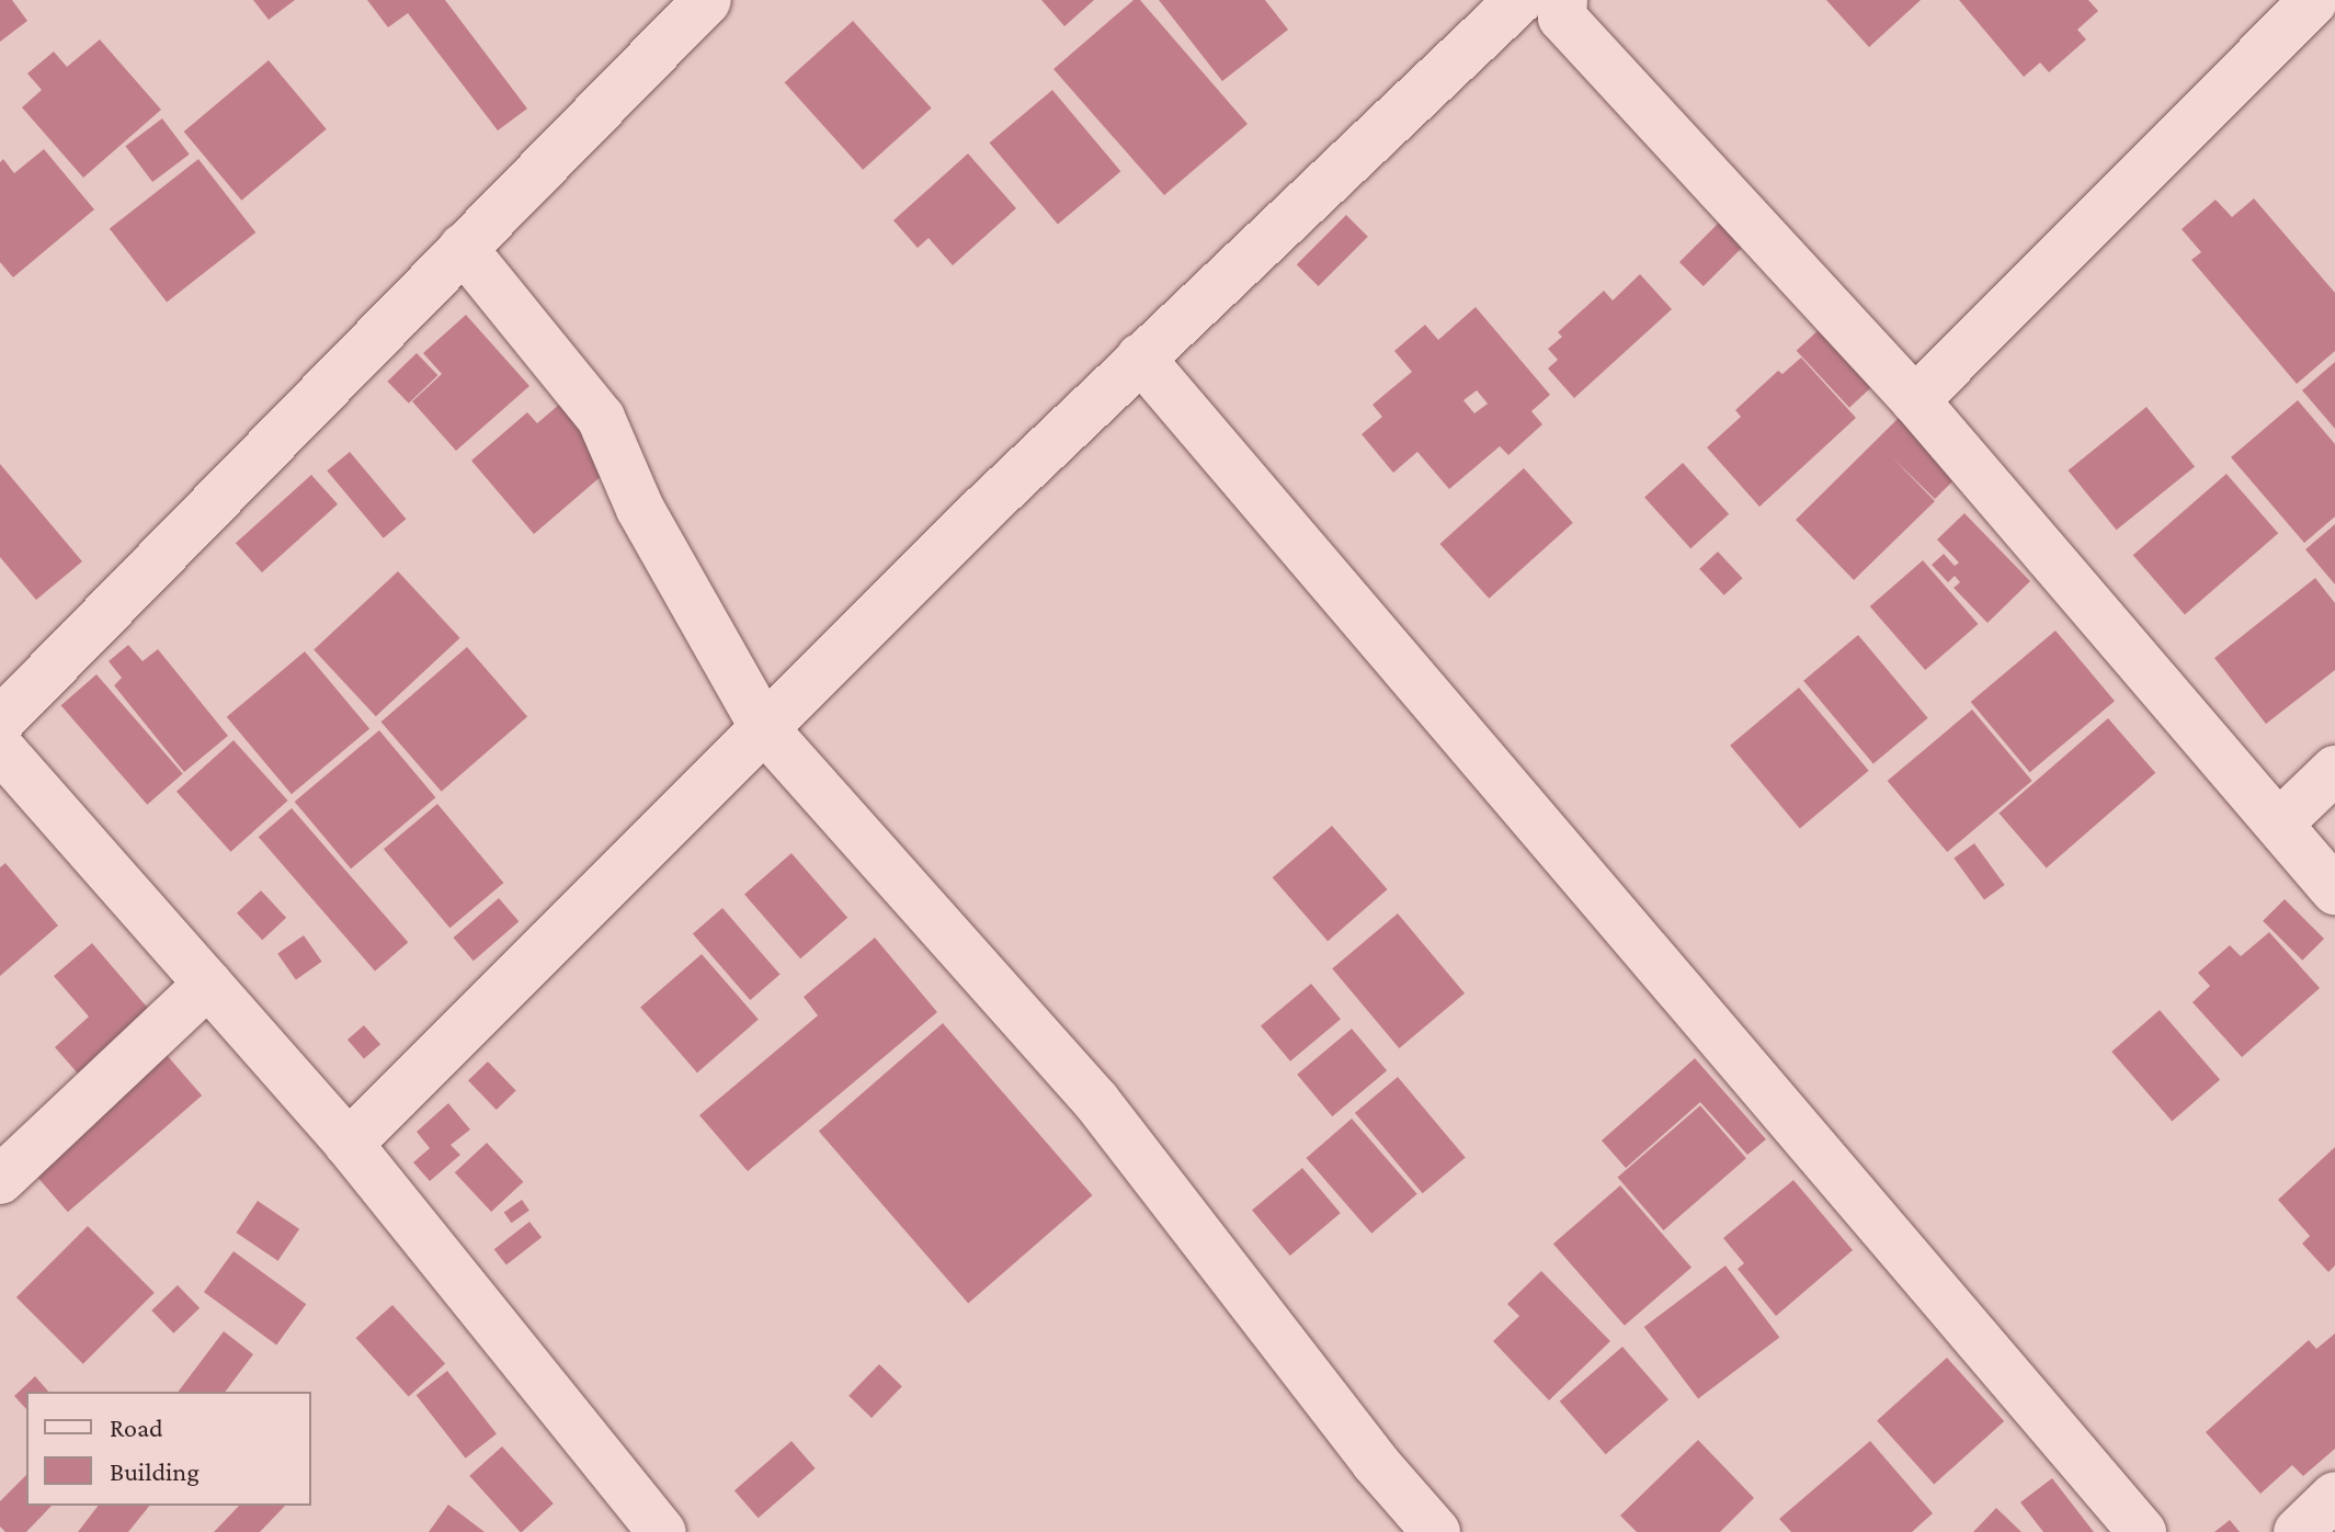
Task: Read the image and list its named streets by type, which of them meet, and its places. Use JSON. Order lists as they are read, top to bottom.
{
  "legend": ["Road", "Building"]
}
